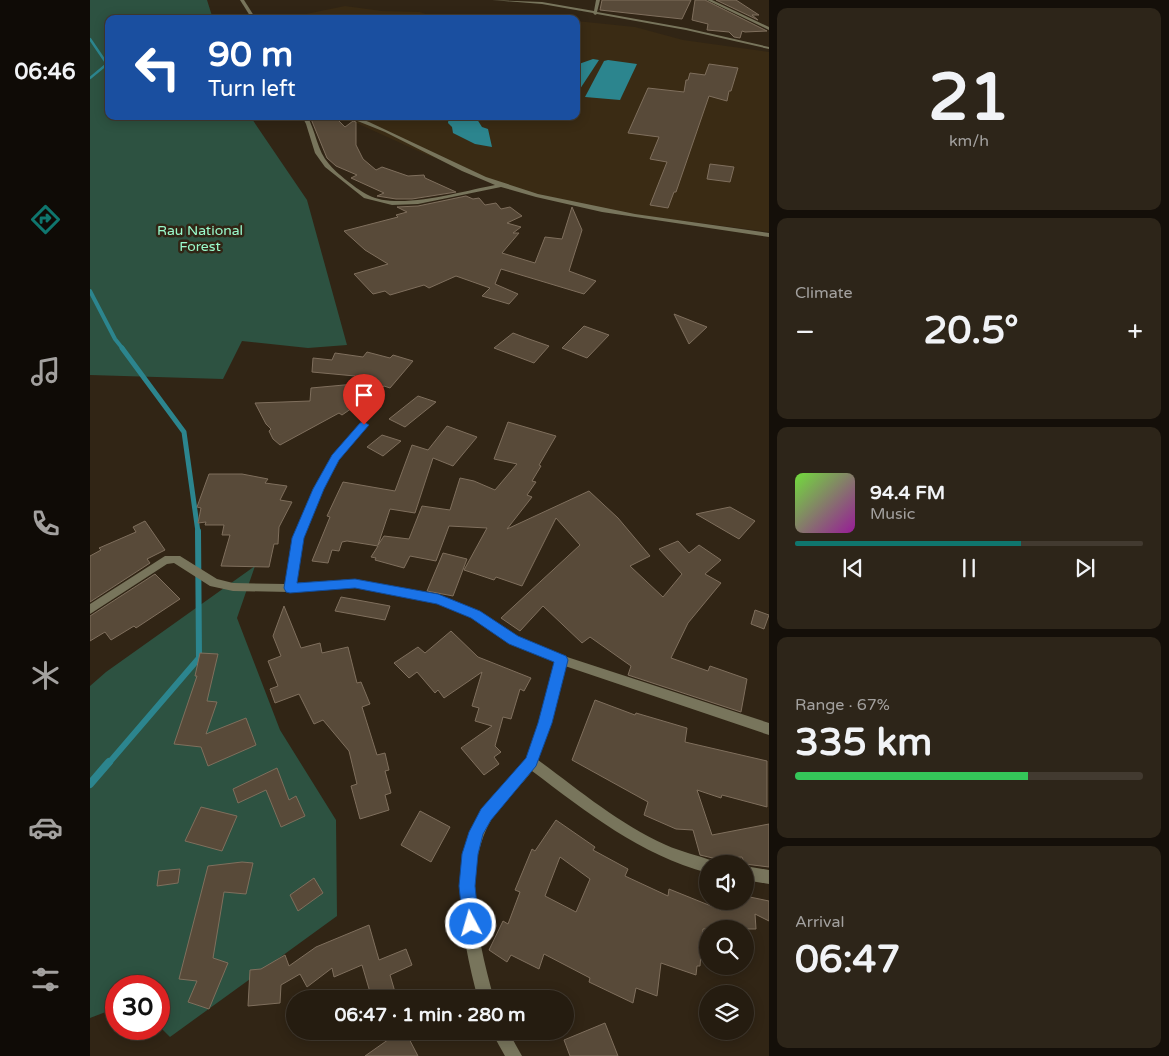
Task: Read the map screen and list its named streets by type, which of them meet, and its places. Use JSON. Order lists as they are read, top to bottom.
{
  "parks": ["Rau National Forest"],
  "page": {
    "tabs": "06:46",
    "tile": [
      ["21", "km/h"],
      "Climate",
      ["Range · 67%", "335 km"],
      ["Arrival", "06:47"]
    ],
    "turn": ["90 m", "Turn left"],
    "heat": ["−", "20.5°", "+"],
    "song": ["94.4 FM", "Music"],
    "limit": "30",
    "trip": "06:47 · 1 min · 280 m"
  }
}
